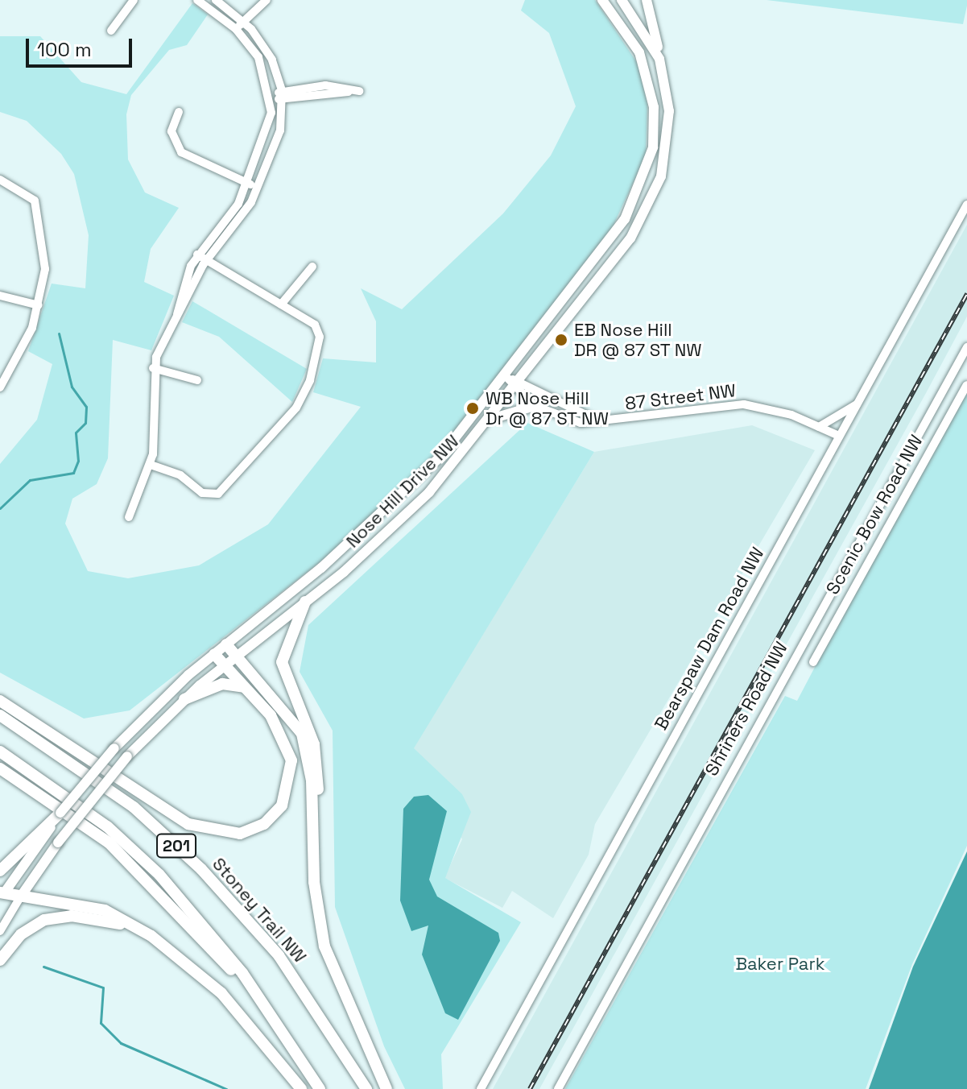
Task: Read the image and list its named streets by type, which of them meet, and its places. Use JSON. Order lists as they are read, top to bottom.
{
  "streets": {
    "highway": ["201", "Stoney Trail NW"],
    "main road": ["Nose Hill Drive NW"],
    "street": [
      "87 Street NW",
      "Scenic Bow Road NW",
      "Bearspaw Dam Road NW",
      "Shriners Road NW"
    ]
  },
  "crossings": [
    ["87 Street NW", "Nose Hill Drive NW"],
    ["87 Street NW", "Bearspaw Dam Road NW"]
  ],
  "parks": ["Baker Park"],
  "places": ["EB Nose Hill DR @ 87 ST NW", "WB Nose Hill Dr @ 87 ST NW"],
  "scale_bar": "100 m"
}
